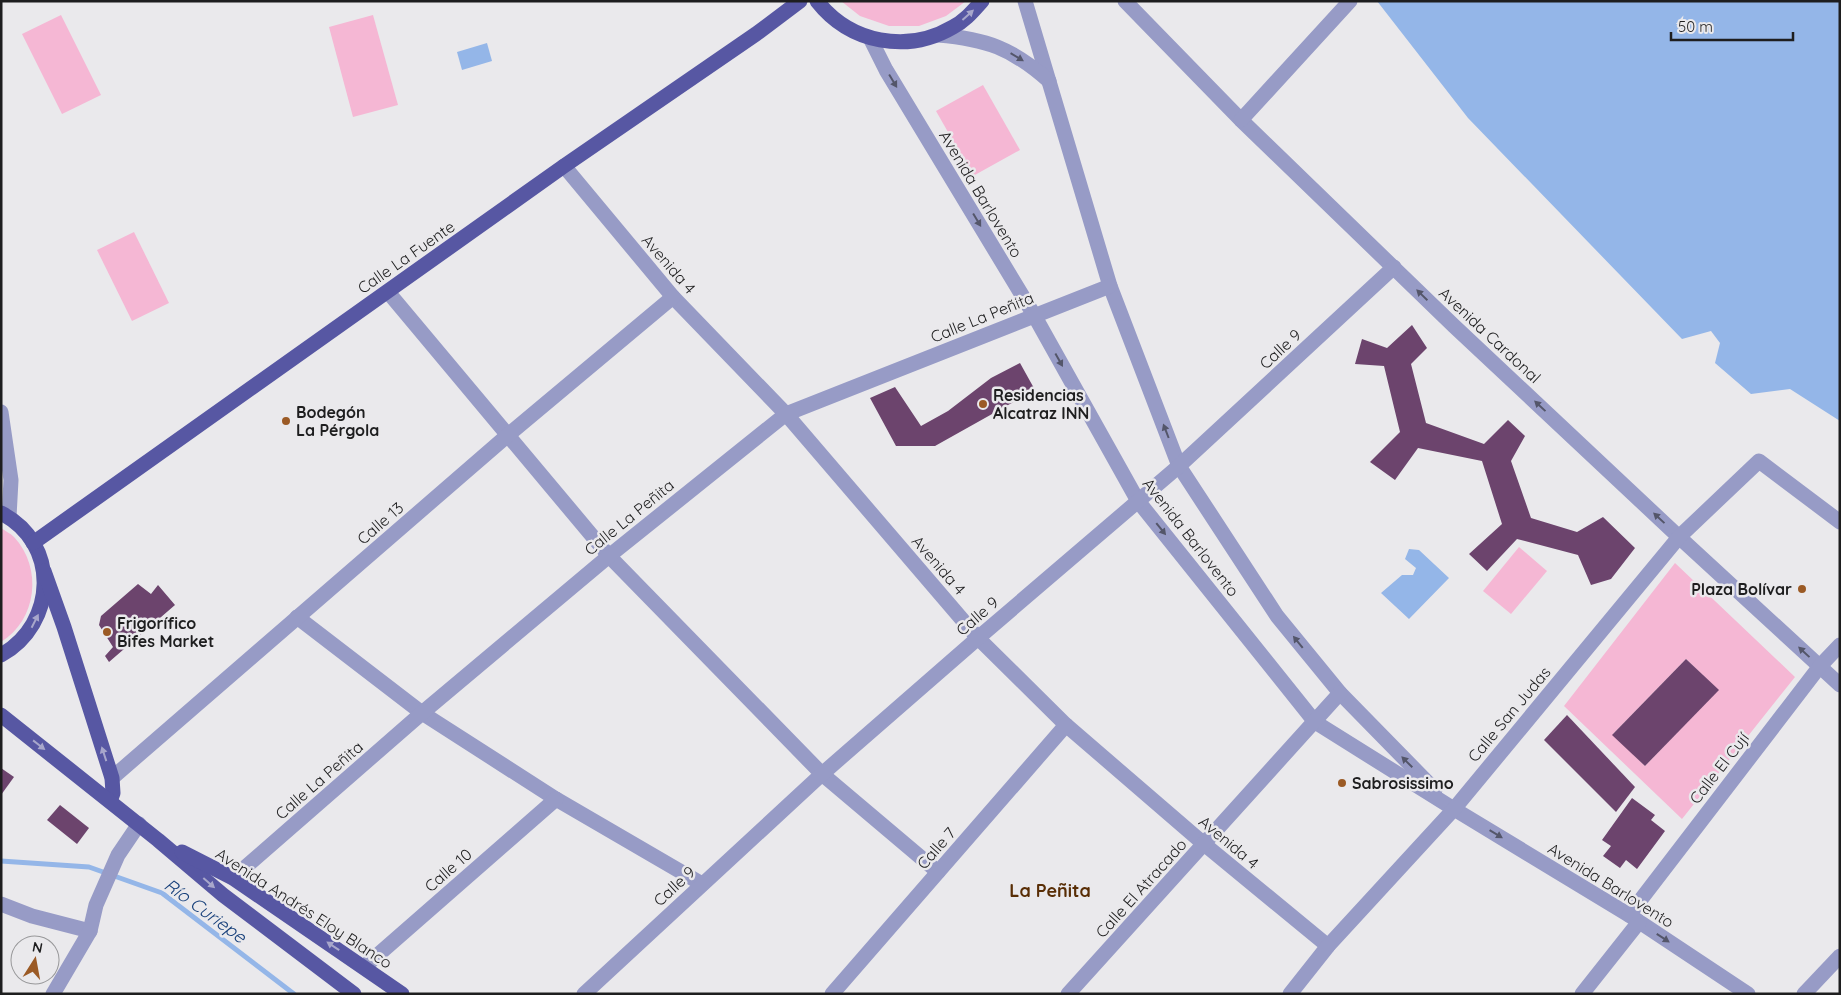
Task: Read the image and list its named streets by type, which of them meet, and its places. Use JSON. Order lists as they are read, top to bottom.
{
  "streets": {
    "main road": ["Calle La Fuente", "Avenida Andrés Eloy Blanco"],
    "street": [
      "Avenida Barlovento",
      "Avenida 4",
      "Calle La Peñita",
      "Avenida Cardonal",
      "Calle 9",
      "Calle 13",
      "Calle San Judas",
      "Calle El Cují",
      "Calle 7",
      "Calle 10",
      "Calle El Atracado"
    ]
  },
  "crossings": [
    ["Avenida Barlovento", "Calle La Peñita"],
    ["Avenida Barlovento", "Calle 9"],
    ["Avenida Barlovento", "Calle San Judas"],
    ["Avenida Barlovento", "Calle El Cují"],
    ["Avenida Barlovento", "Calle El Atracado"],
    ["Calle La Fuente", "Avenida 4"],
    ["Avenida 4", "Calle La Peñita"],
    ["Avenida 4", "Calle 9"],
    ["Avenida 4", "Calle 13"],
    ["Avenida 4", "Calle San Judas"],
    ["Avenida 4", "Calle 7"],
    ["Avenida 4", "Calle El Atracado"],
    ["Calle La Peñita", "Avenida Andrés Eloy Blanco"],
    ["Avenida Cardonal", "Calle 9"],
    ["Avenida Cardonal", "Calle San Judas"],
    ["Avenida Cardonal", "Calle El Cují"],
    ["Calle 10", "Avenida Andrés Eloy Blanco"]
  ],
  "one_way": ["Avenida Cardonal"],
  "districts": ["La Peñita"],
  "water": ["Río Curiepe"],
  "places": [
    "Residencias Alcatraz INN",
    "Bodegón La Pérgola",
    "Plaza Bolívar",
    "Frigorífico Bifes Market",
    "Sabrosissimo"
  ],
  "scale_bar": "50 m",
  "north": "top"
}
